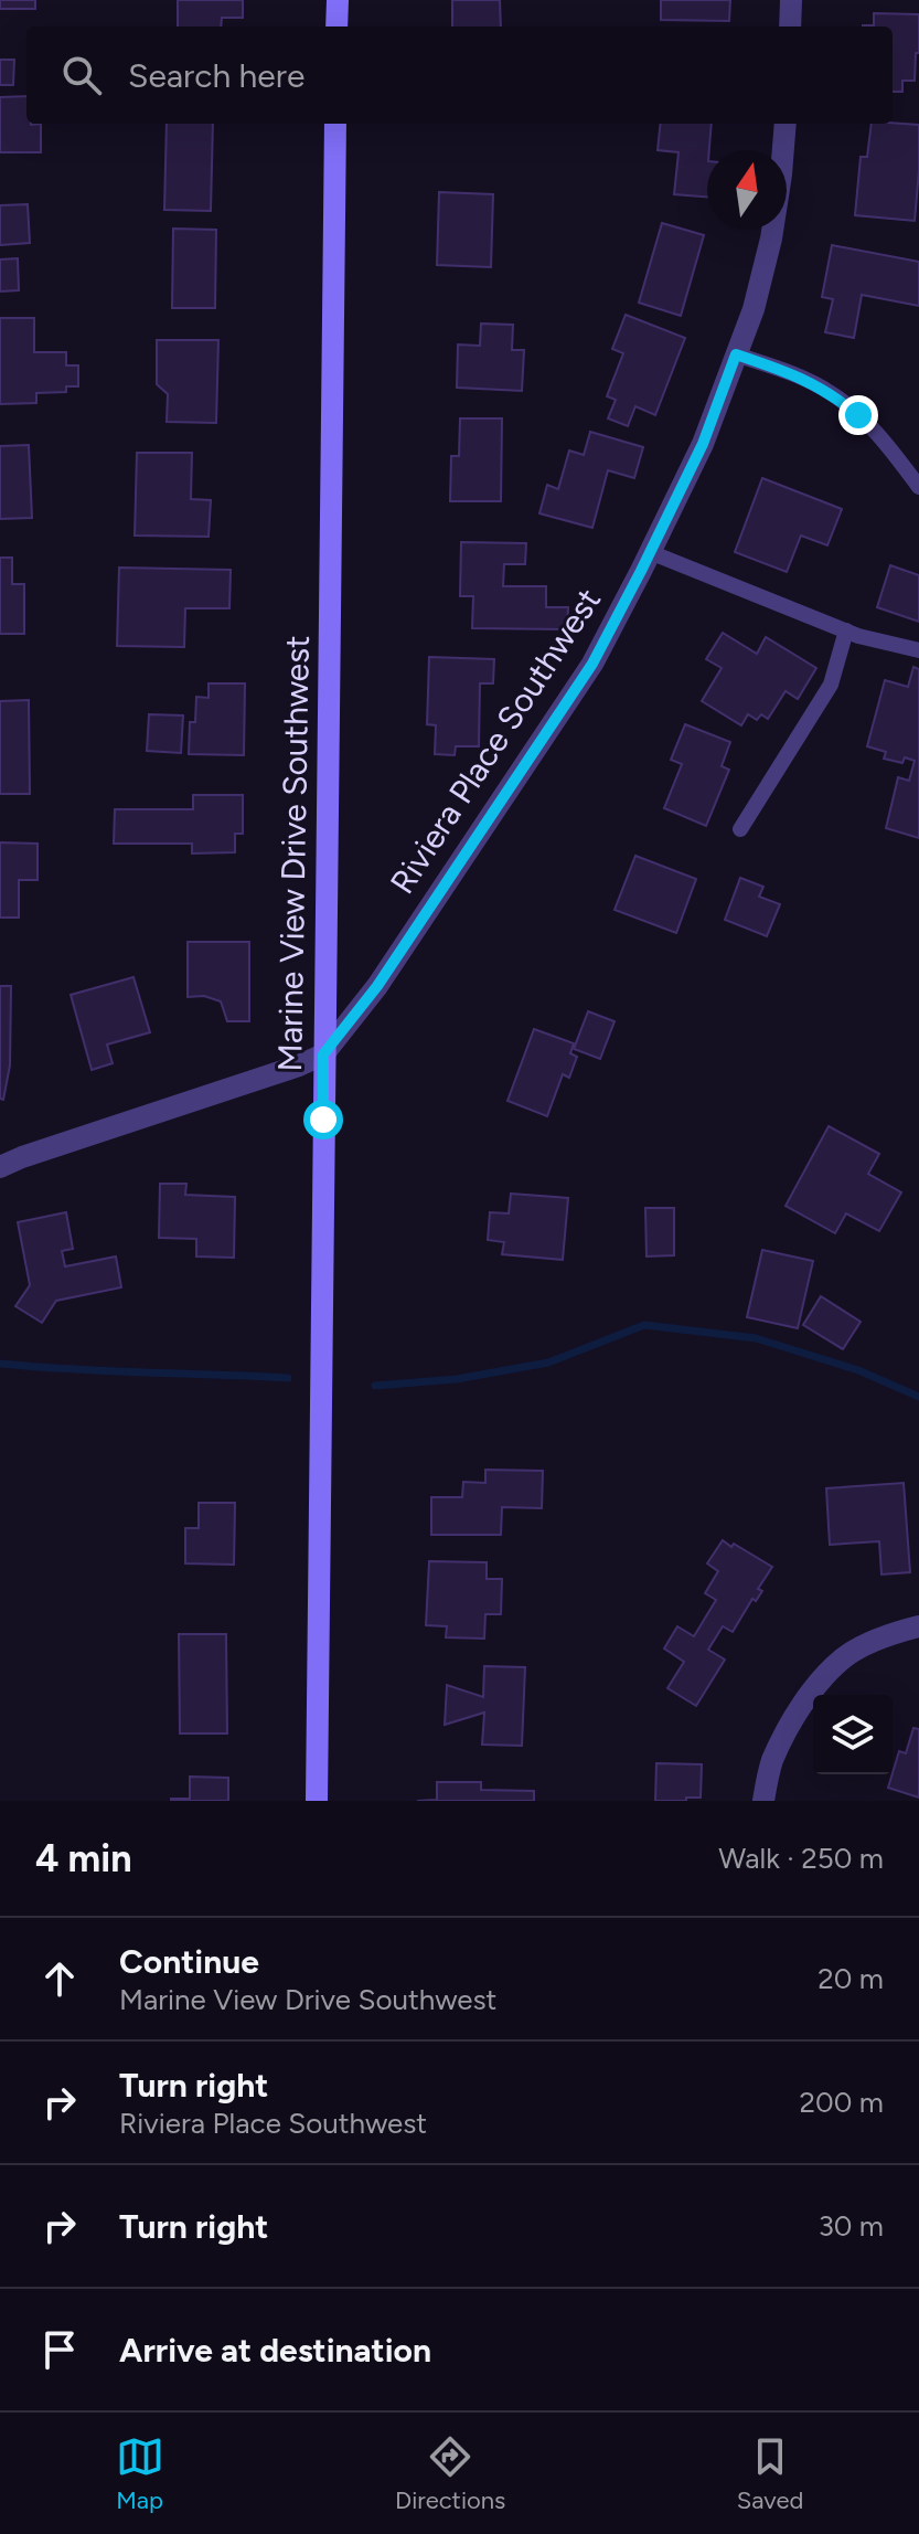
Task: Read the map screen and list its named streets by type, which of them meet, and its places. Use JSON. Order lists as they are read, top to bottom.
{
  "streets": {
    "street": ["Riviera Place Southwest", "Marine View Drive Southwest"]
  },
  "crossings": [
    ["Riviera Place Southwest", "Marine View Drive Southwest"]
  ],
  "north": "top",
  "page": {
    "search": "Search here",
    "heading": ["4 min", "Walk · 250 m"],
    "list": [
      ["Continue", "Marine View Drive Southwest", "20 m"],
      ["Turn right", "Riviera Place Southwest", "200 m"],
      ["Turn right", "30 m"],
      "Arrive at destination"
    ],
    "nav": ["Map", "Directions", "Saved"]
  }
}
